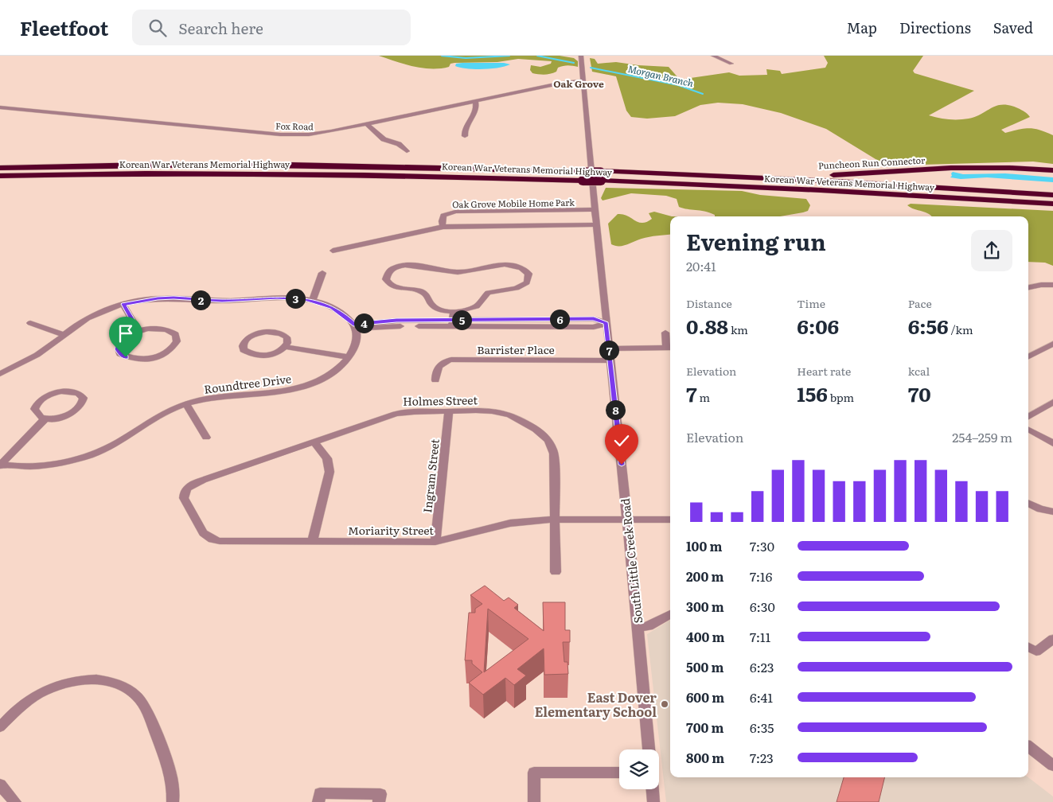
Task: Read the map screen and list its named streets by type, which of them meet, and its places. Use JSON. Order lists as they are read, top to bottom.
{
  "streets": {
    "highway": ["Puncheon Run Connector", "Korean War Veterans Memorial Highway"],
    "street": [
      "Fox Road",
      "Oak Grove Mobile Home Park",
      "Barrister Place",
      "Roundtree Drive",
      "Holmes Street",
      "Ingram Street",
      "Moriarity Street",
      "South Little Creek Road"
    ]
  },
  "crossings": [
    ["Fox Road", "South Little Creek Road"],
    ["Puncheon Run Connector", "Korean War Veterans Memorial Highway"],
    ["Oak Grove Mobile Home Park", "South Little Creek Road"],
    ["Barrister Place", "South Little Creek Road"],
    ["Holmes Street", "Ingram Street"],
    ["Holmes Street", "Moriarity Street"],
    ["Ingram Street", "Moriarity Street"],
    ["Moriarity Street", "South Little Creek Road"]
  ],
  "districts": ["Oak Grove"],
  "water": ["Morgan Branch"],
  "places": ["East Dover Elementary School"],
  "page": {
    "header": "Fleetfoot",
    "search": "Search here",
    "nav": ["Map", "Directions", "Saved"],
    "heading": ["Evening run", "20:41"],
    "stats": [
      ["Distance", "0.88 km"],
      ["Time", "6:06"],
      ["Pace", "6:56 /km"],
      ["Elevation", "7 m"],
      ["Heart rate", "156 bpm"],
      ["kcal", "70"]
    ],
    "pins": [
      "3",
      "2",
      "6",
      "5",
      "4",
      "7",
      "8"
    ],
    "chart": ["Elevation", "254–259 m"],
    "list": [
      {
        "name": "100 m",
        "note": "7:30"
      },
      {
        "name": "200 m",
        "note": "7:16"
      },
      {
        "name": "300 m",
        "note": "6:30"
      },
      {
        "name": "400 m",
        "note": "7:11"
      },
      {
        "name": "500 m",
        "note": "6:23"
      },
      {
        "name": "600 m",
        "note": "6:41"
      },
      {
        "name": "700 m",
        "note": "6:35"
      },
      {
        "name": "800 m",
        "note": "7:23"
      }
    ]
  }
}
